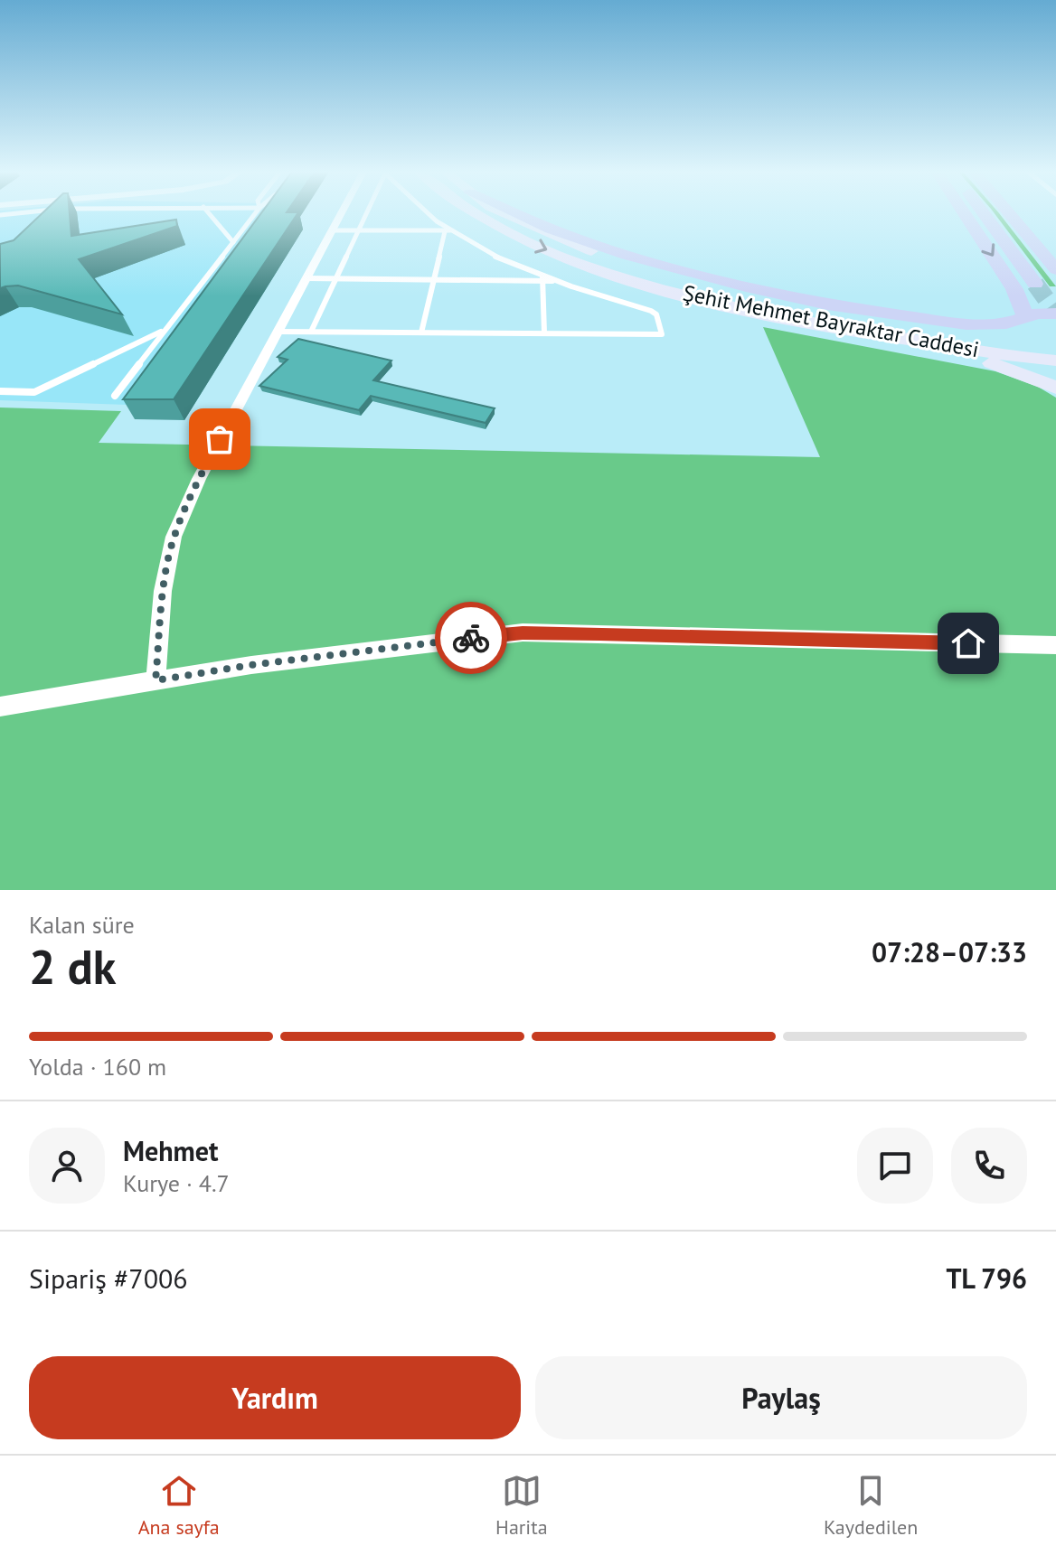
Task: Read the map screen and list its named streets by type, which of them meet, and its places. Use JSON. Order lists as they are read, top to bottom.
{
  "streets": {
    "main road": ["Şehit Mehmet Bayraktar Caddesi"]
  },
  "page": {
    "heading": ["2 dk", "Kalan süre", "07:28–07:33"],
    "panel": [
      "Mehmet",
      "Kurye · 4.7",
      "Sipariş #7006",
      "TL 796"
    ],
    "bar": "Yolda · 160 m",
    "buttons": ["Yardım", "Paylaş"],
    "tabs": ["Ana sayfa", "Harita", "Kaydedilen"]
  }
}
